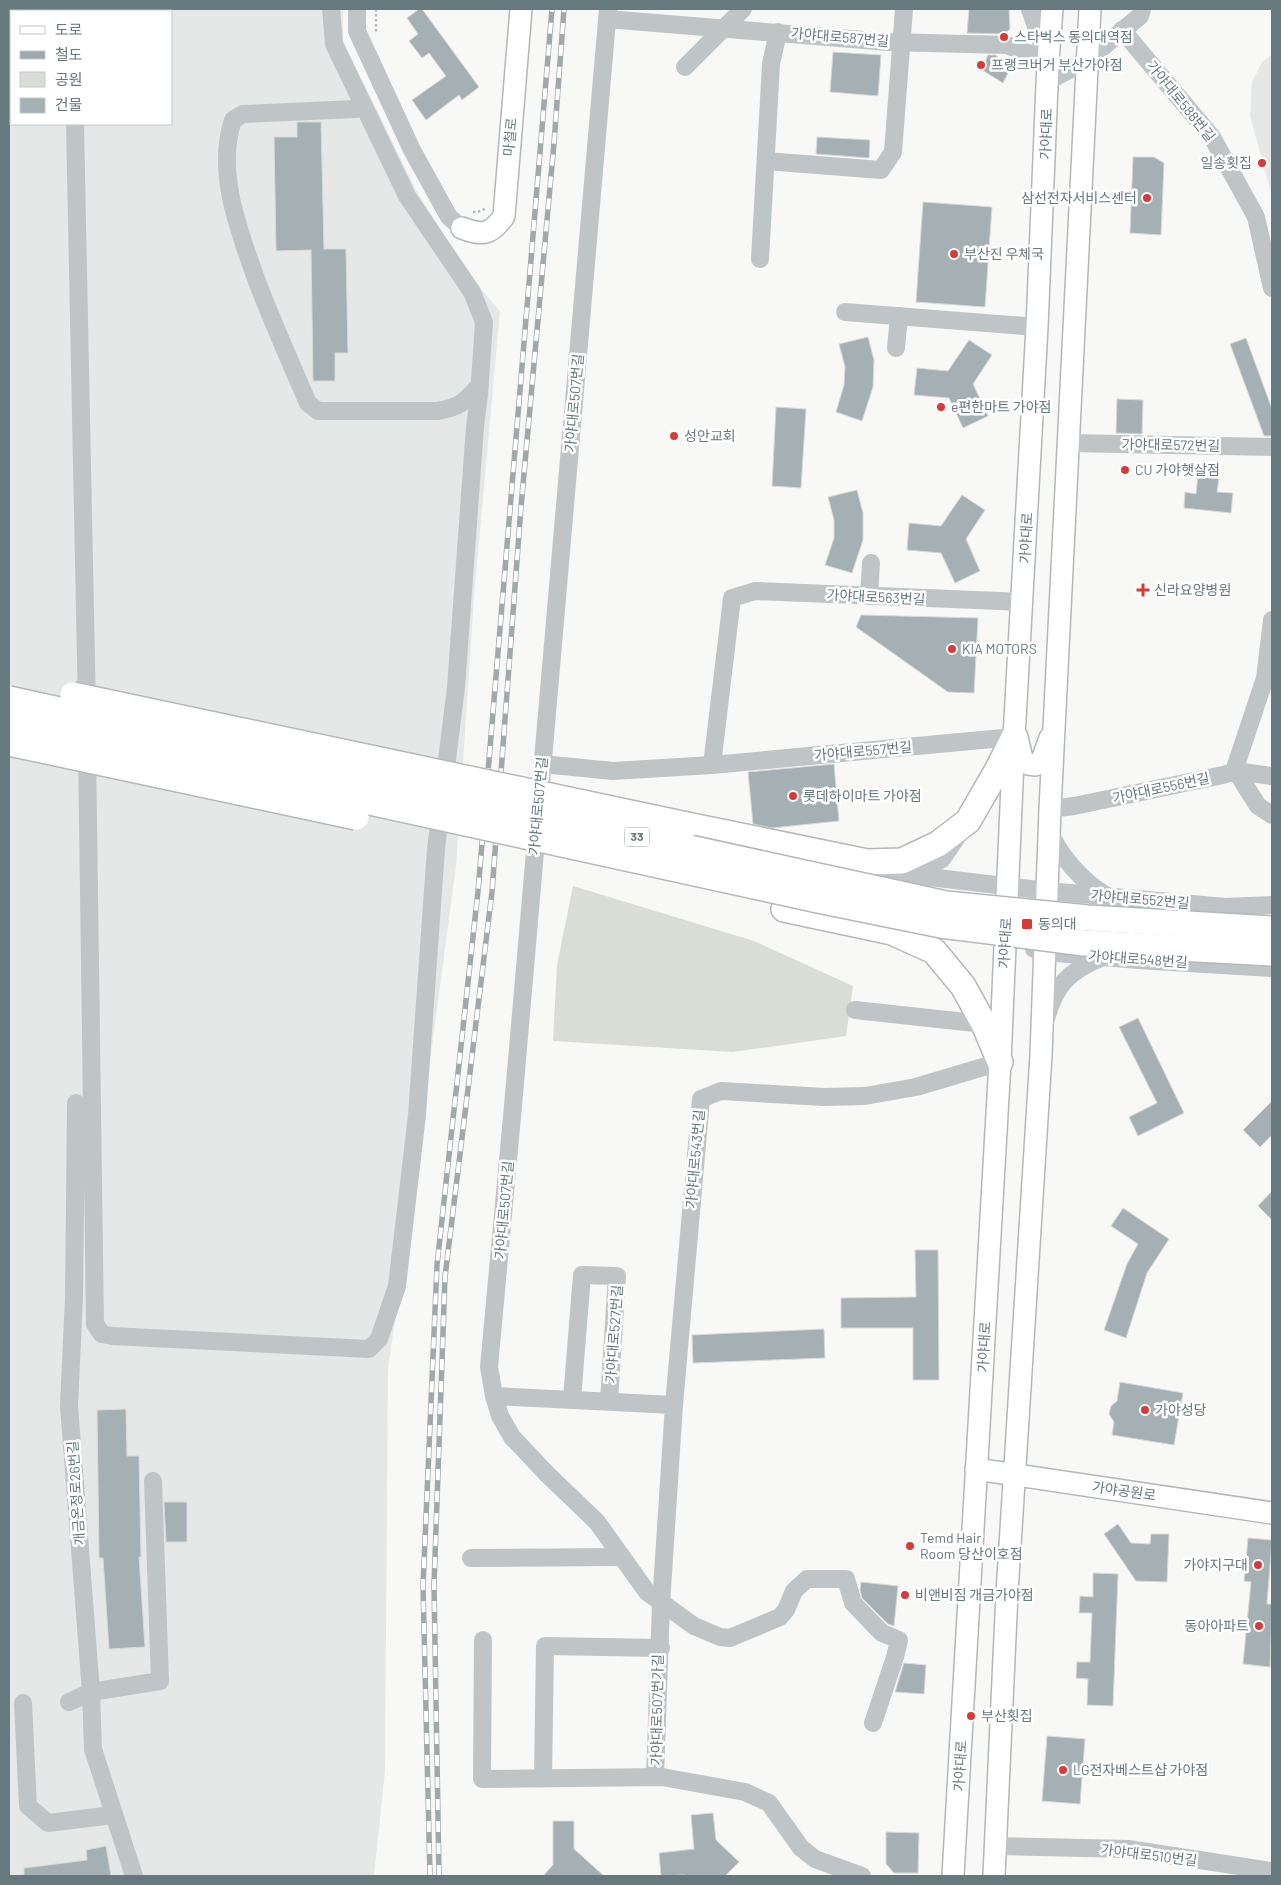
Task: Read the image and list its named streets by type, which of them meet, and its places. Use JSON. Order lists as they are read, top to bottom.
{
  "streets": {
    "highway": ["33"],
    "main road": ["가야대로", "마철로", "가야공원로"],
    "street": [
      "가야대로587번길",
      "가야대로588번길",
      "가야대로507번길",
      "가야대로572번길",
      "가야대로563번길",
      "가야대로557번길",
      "가야대로556번길",
      "가야대로552번길",
      "가야대로548번길",
      "가야대로543번길",
      "가야대로527번길",
      "개금온정로26번길",
      "가야대로507번가길",
      "가야대로510번길"
    ]
  },
  "crossings": [
    ["가야대로587번길", "가야대로"],
    ["가야대로587번길", "가야대로507번길"],
    ["가야대로", "가야대로563번길"],
    ["가야대로", "가야대로557번길"],
    ["가야대로", "가야대로552번길"],
    ["가야대로", "가야대로548번길"],
    ["가야대로", "가야대로543번길"],
    ["가야대로", "가야공원로"],
    ["가야대로507번길", "가야대로557번길"],
    ["가야대로507번길", "가야대로527번길"],
    ["가야대로563번길", "가야대로557번길"],
    ["가야대로543번길", "가야대로527번길"]
  ],
  "places": {
    "other": [
      "스타벅스 동의대역점",
      "프랭크버거 부산가야점",
      "일송횟집",
      "삼선전자서비스센터",
      "부산진 우체국",
      "e편한마트 가야점",
      "성안교회",
      "CU 가야햇살점",
      "KIA MOTORS",
      "롯데하이마트 가야점",
      "가야성당",
      "Temd Hair Room 당산이호점",
      "가야지구대",
      "비앤비짐 개금가야점",
      "동아아파트",
      "부산횟집",
      "LG전자베스트샵 가야점"
    ],
    "health": ["신라요양병원"],
    "transit": ["동의대"]
  },
  "legend": [
    "도로",
    "철도",
    "공원",
    "건물"
  ]
}
